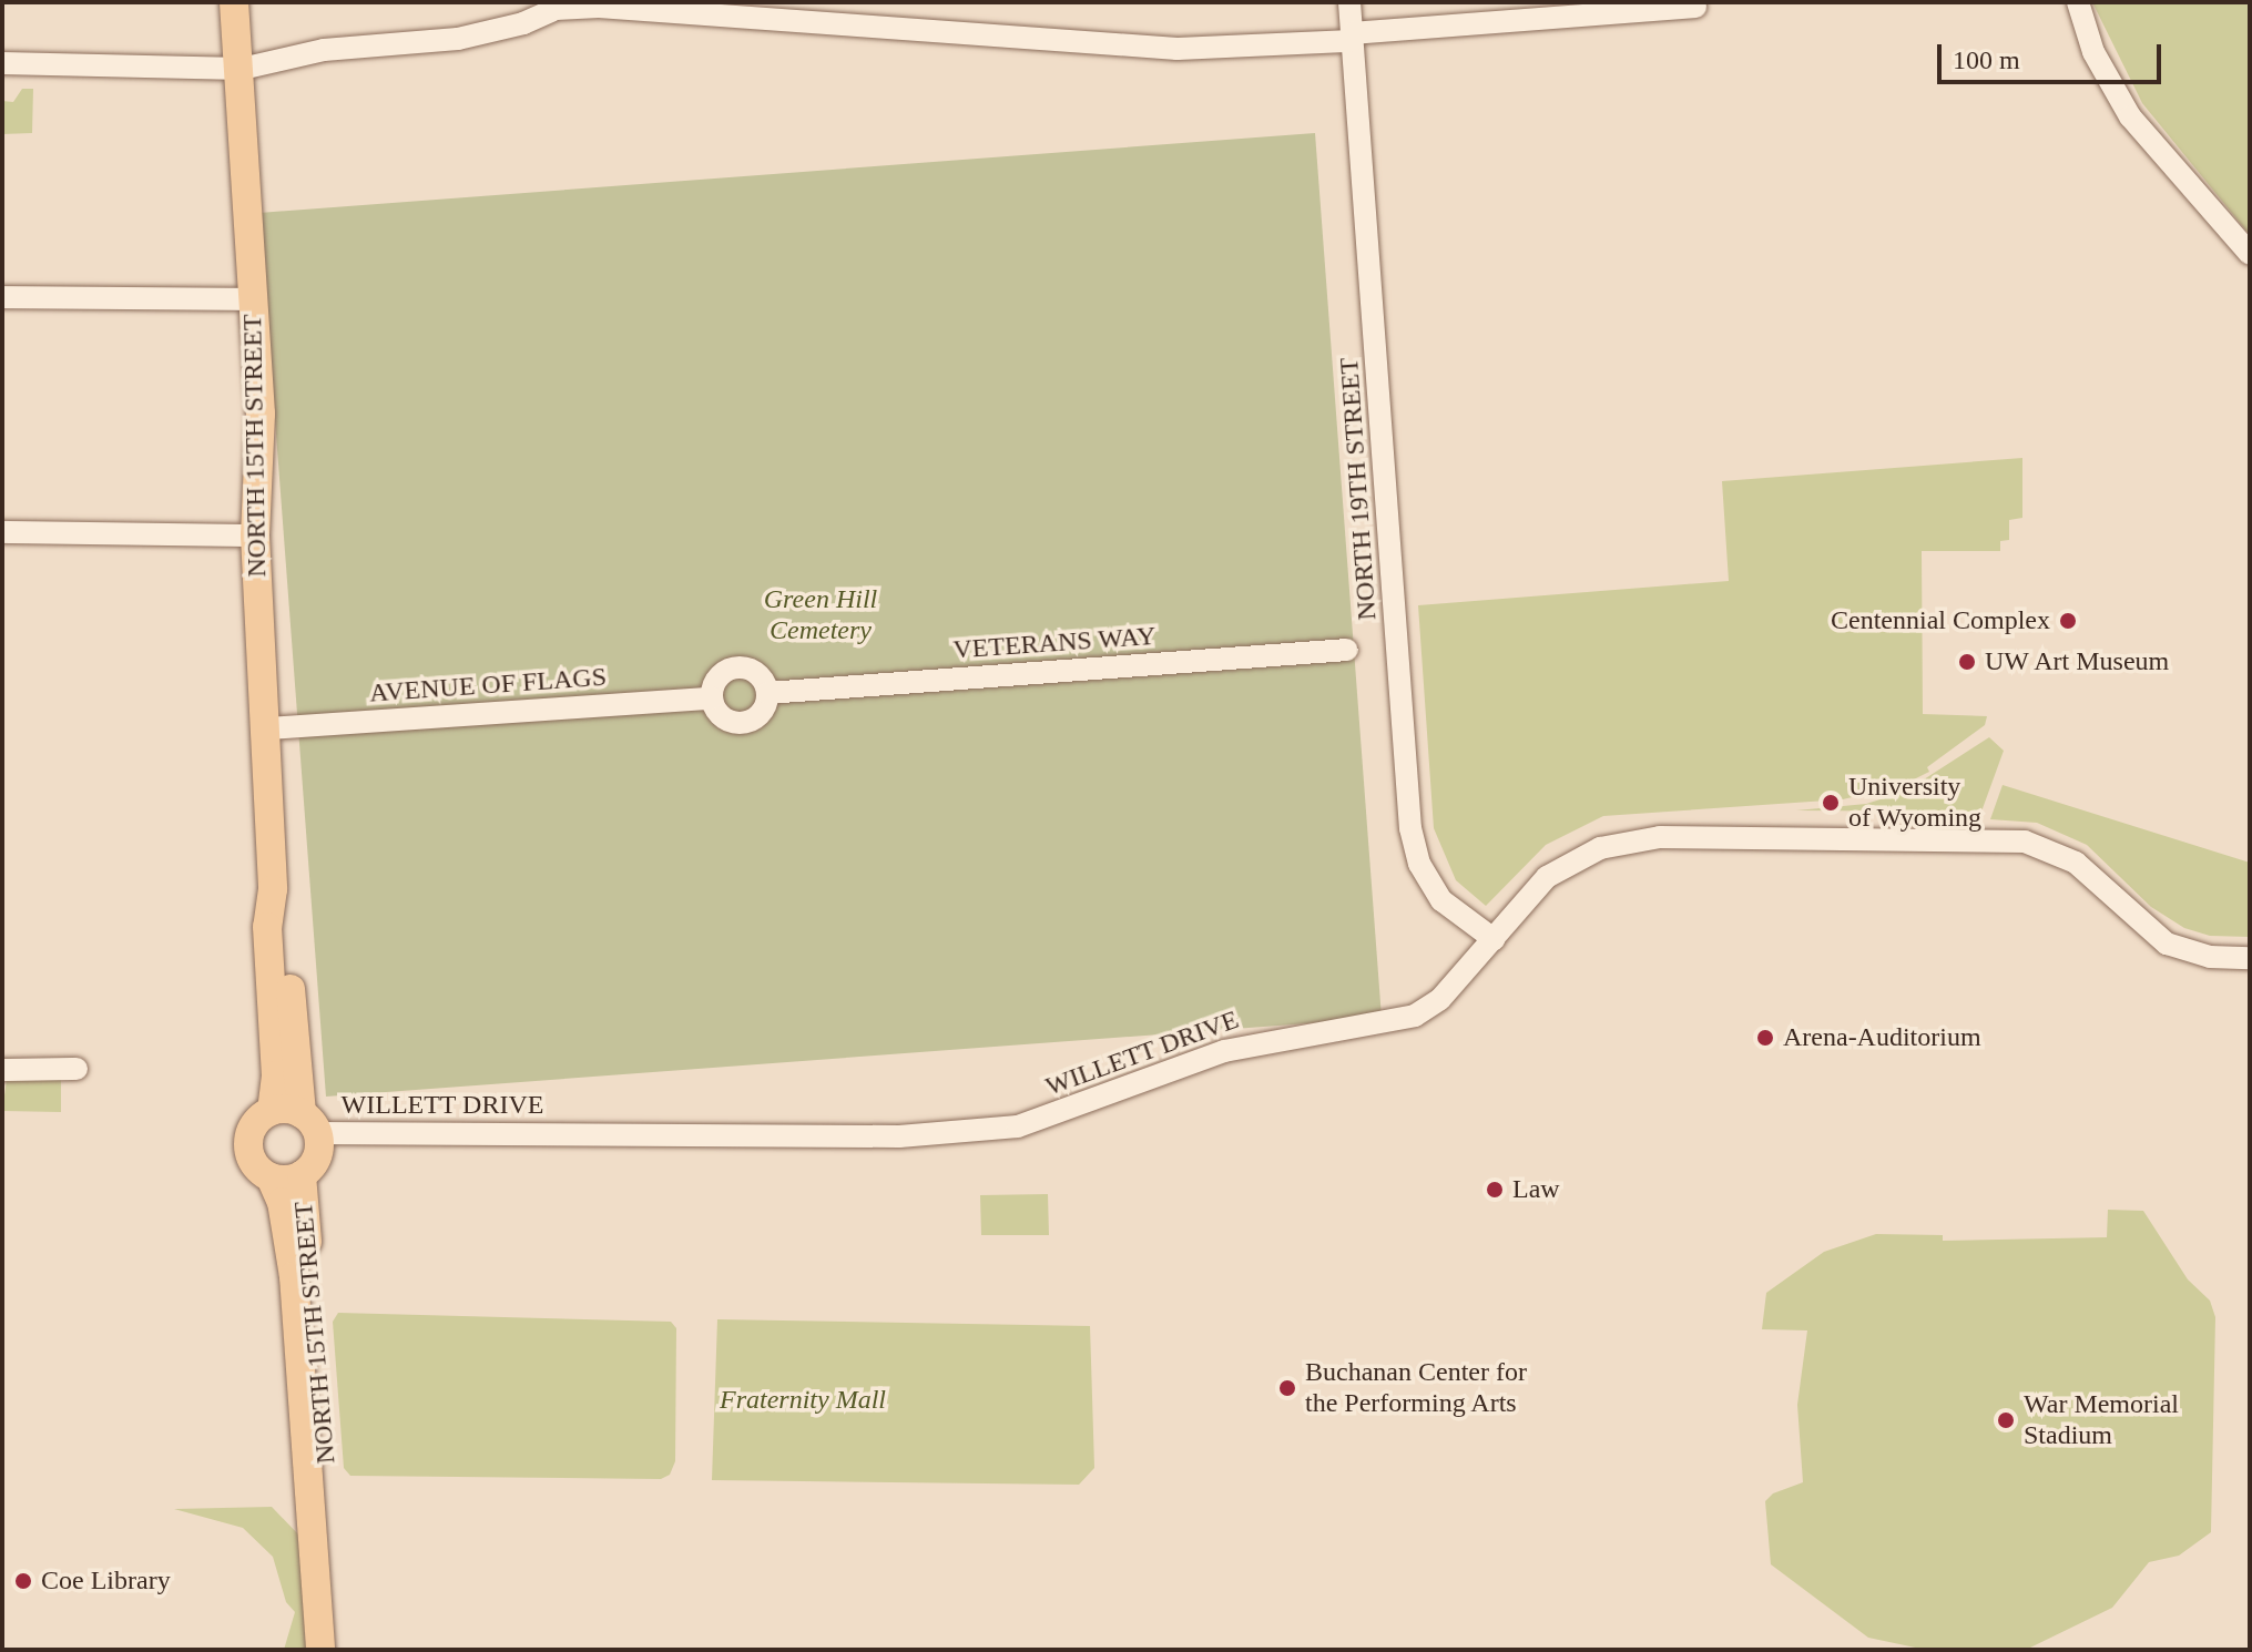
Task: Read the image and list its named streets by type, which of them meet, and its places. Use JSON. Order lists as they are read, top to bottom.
{
  "streets": {
    "main road": ["NORTH 15TH STREET"],
    "street": [
      "NORTH 19TH STREET",
      "VETERANS WAY",
      "AVENUE OF FLAGS",
      "WILLETT DRIVE"
    ]
  },
  "crossings": [
    ["NORTH 15TH STREET", "AVENUE OF FLAGS"],
    ["NORTH 15TH STREET", "WILLETT DRIVE"],
    ["NORTH 19TH STREET", "WILLETT DRIVE"],
    ["VETERANS WAY", "AVENUE OF FLAGS"]
  ],
  "parks": ["Green Hill Cemetery", "Fraternity Mall"],
  "places": [
    "Centennial Complex",
    "UW Art Museum",
    "University of Wyoming",
    "Arena-Auditorium",
    "Law",
    "Buchanan Center for the Performing Arts",
    "War Memorial Stadium",
    "Coe Library"
  ],
  "scale_bar": "100 m"
}
